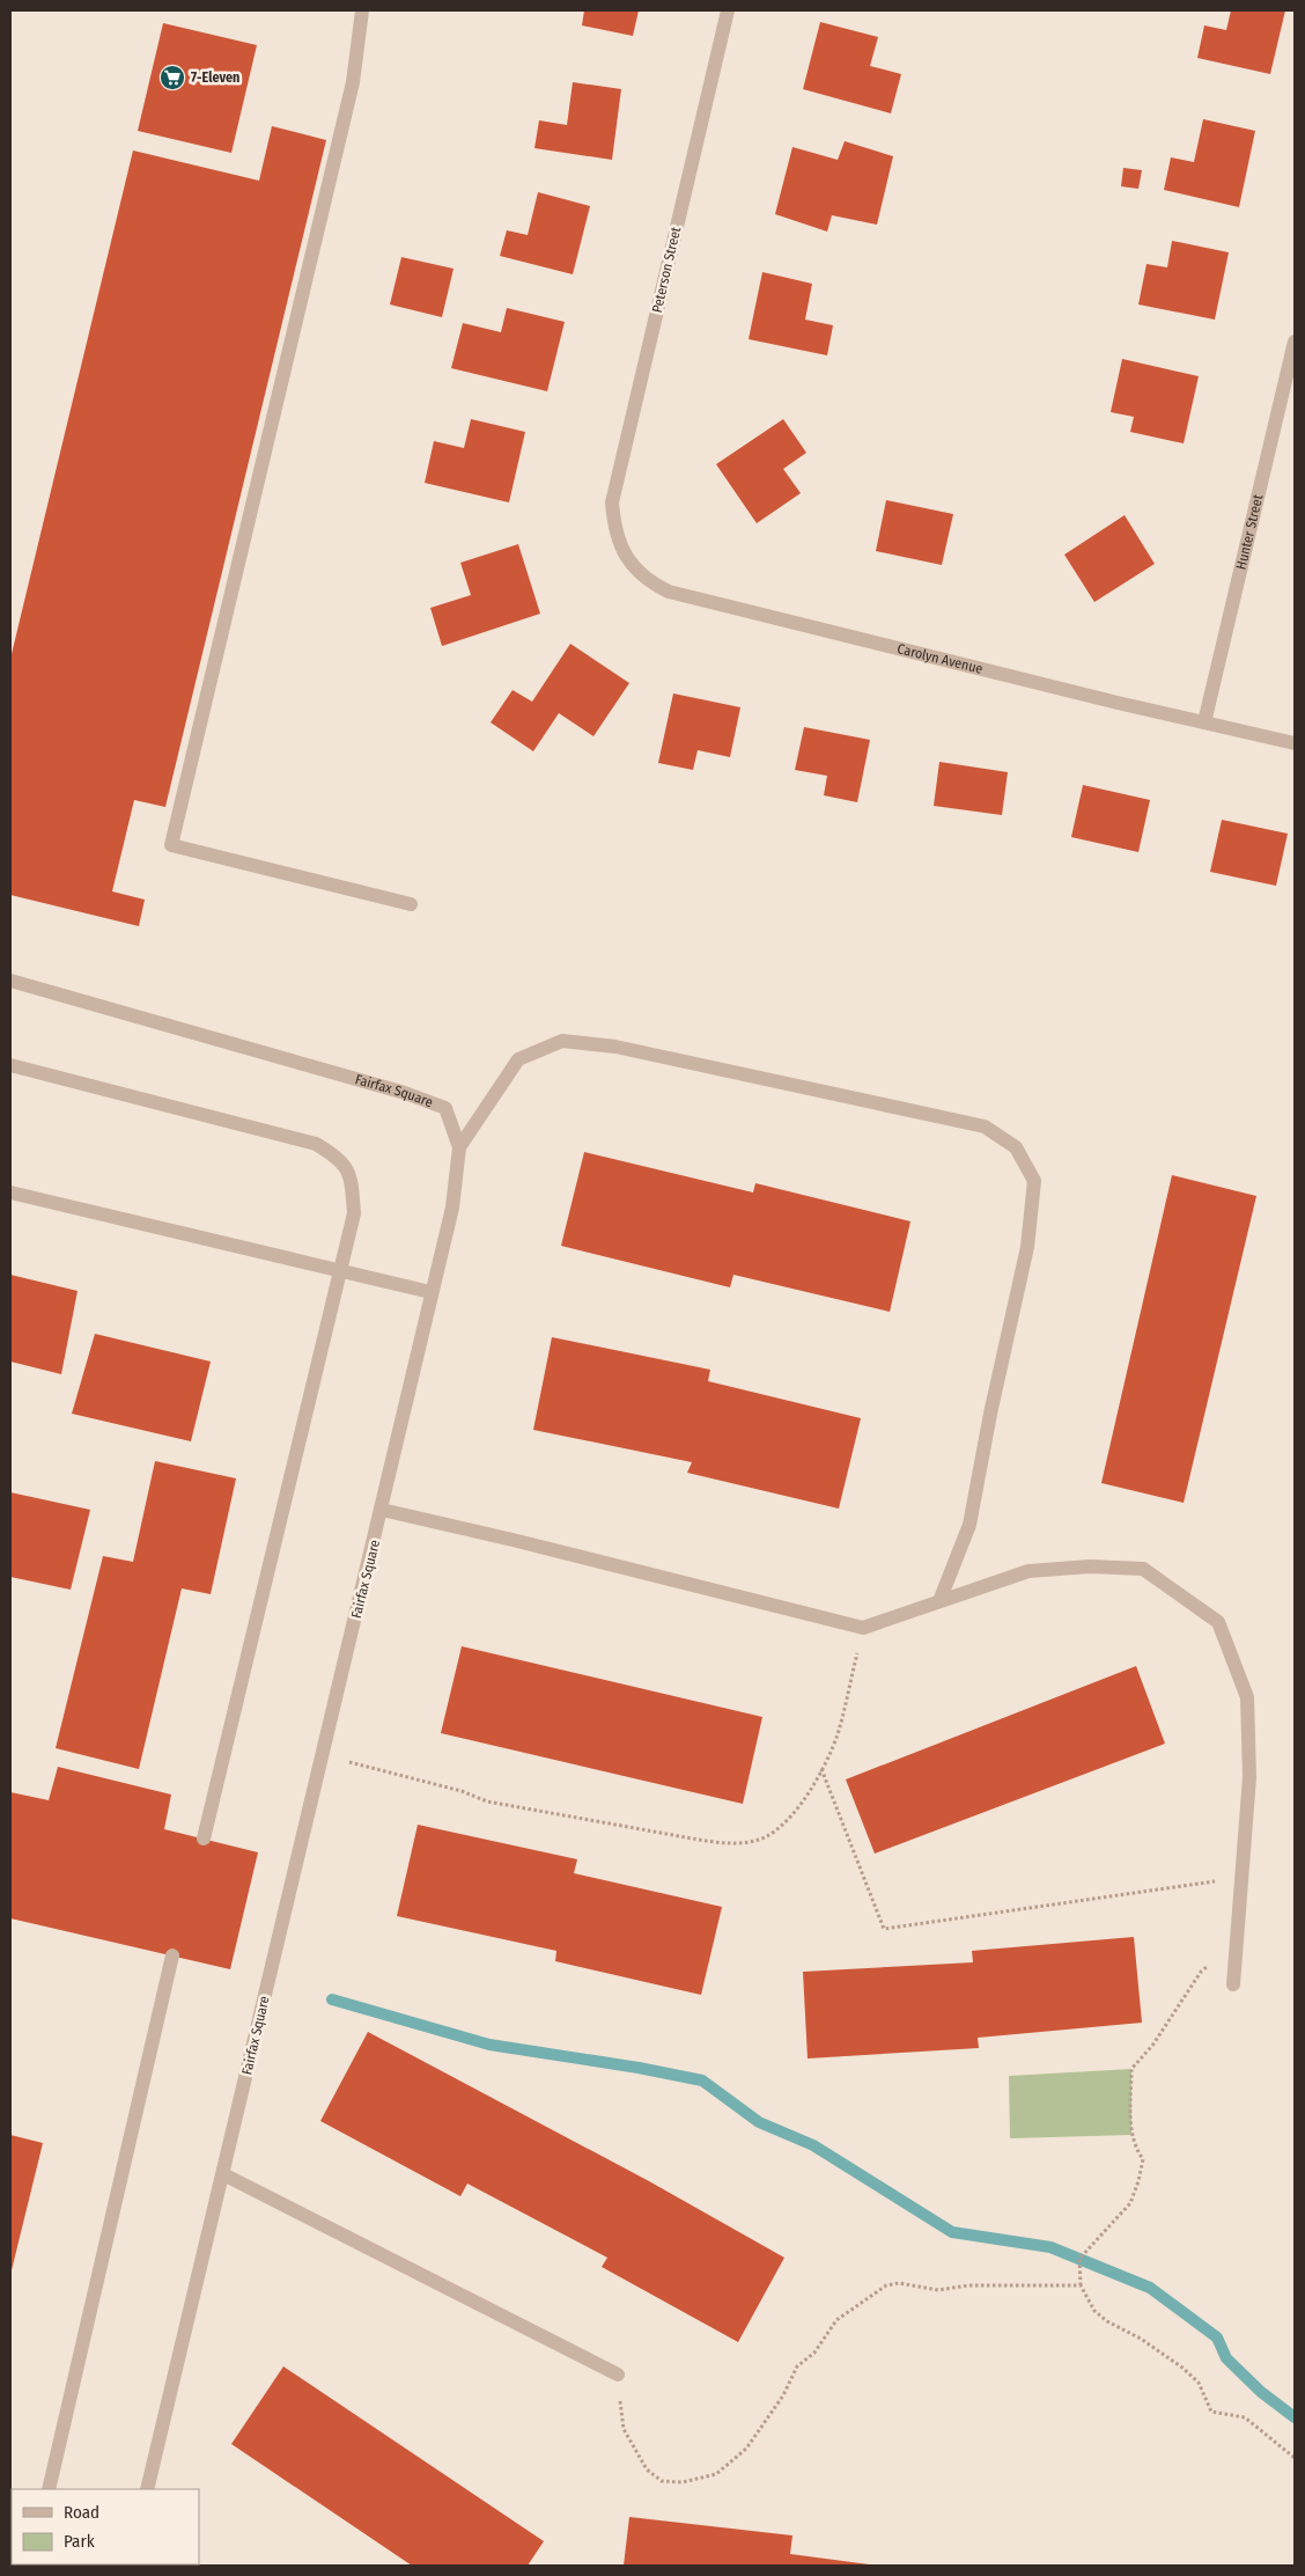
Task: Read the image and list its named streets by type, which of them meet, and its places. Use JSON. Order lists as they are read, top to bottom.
{
  "streets": {
    "street": [
      "Peterson Street",
      "Hunter Street",
      "Carolyn Avenue",
      "Fairfax Square"
    ]
  },
  "crossings": [
    ["Peterson Street", "Carolyn Avenue"],
    ["Hunter Street", "Carolyn Avenue"]
  ],
  "places": {
    "supermarket": ["7-Eleven"]
  },
  "legend": ["Road", "Park"]
}
